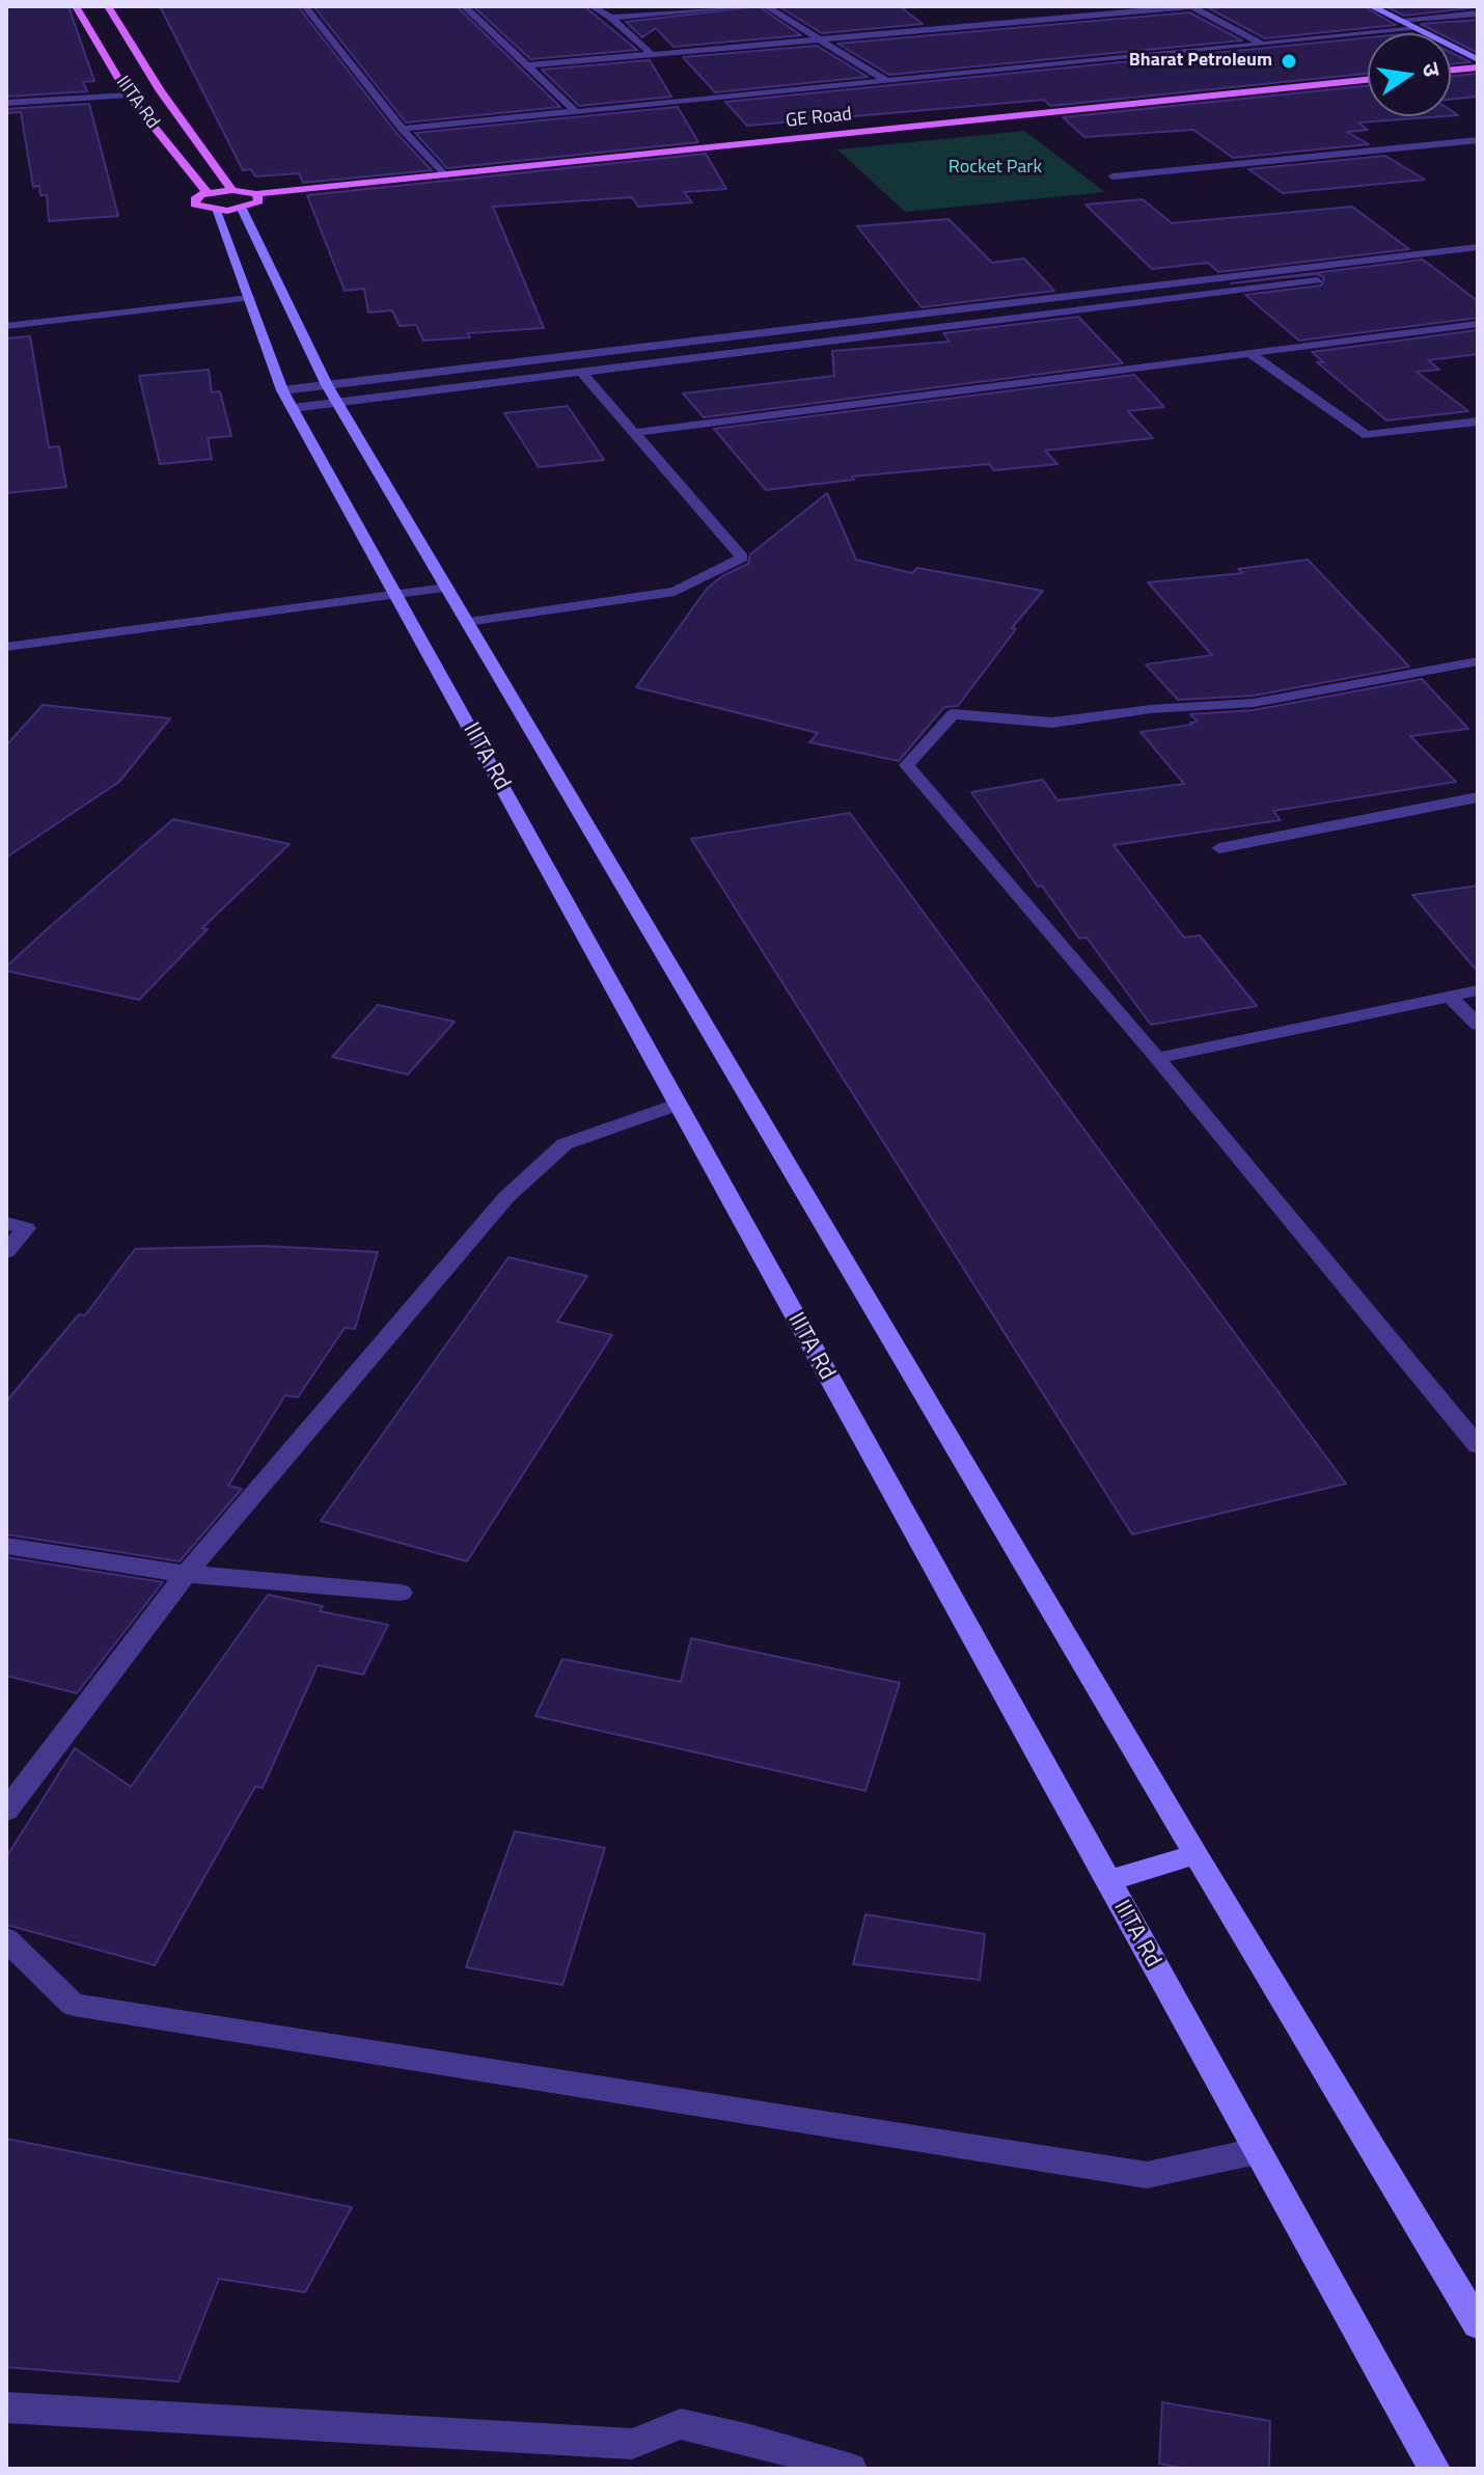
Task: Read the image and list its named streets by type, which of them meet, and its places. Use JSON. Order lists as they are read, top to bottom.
{
  "streets": {
    "main road": ["IIITA Rd", "GE Road"]
  },
  "crossings": [
    ["IIITA Rd", "GE Road"]
  ],
  "parks": ["Rocket Park"],
  "places": ["Bharat Petroleum"],
  "north": "right"
}
